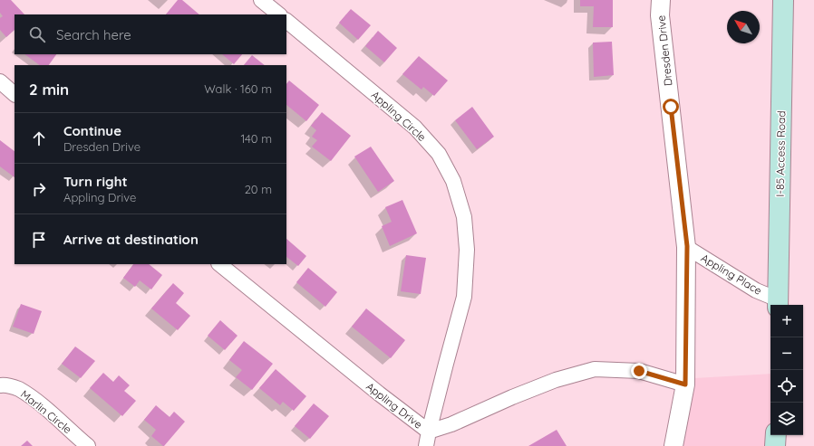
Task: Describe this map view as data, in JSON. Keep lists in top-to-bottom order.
{
  "streets": {
    "main road": ["I-85 Access Road"],
    "street": [
      "Dresden Drive",
      "Appling Circle",
      "Appling Place",
      "Appling Drive",
      "Marlin Circle"
    ]
  },
  "crossings": [
    ["Dresden Drive", "Appling Place"],
    ["Dresden Drive", "Appling Drive"],
    ["Appling Circle", "Appling Drive"],
    ["I-85 Access Road", "Appling Place"]
  ],
  "north": "top left",
  "page": {
    "search": "Search here",
    "heading": ["2 min", "Walk · 160 m"],
    "list": [
      ["Continue", "Dresden Drive", "140 m"],
      ["Turn right", "Appling Drive", "20 m"],
      "Arrive at destination"
    ],
    "map_buttons": ["+", "−"]
  }
}
